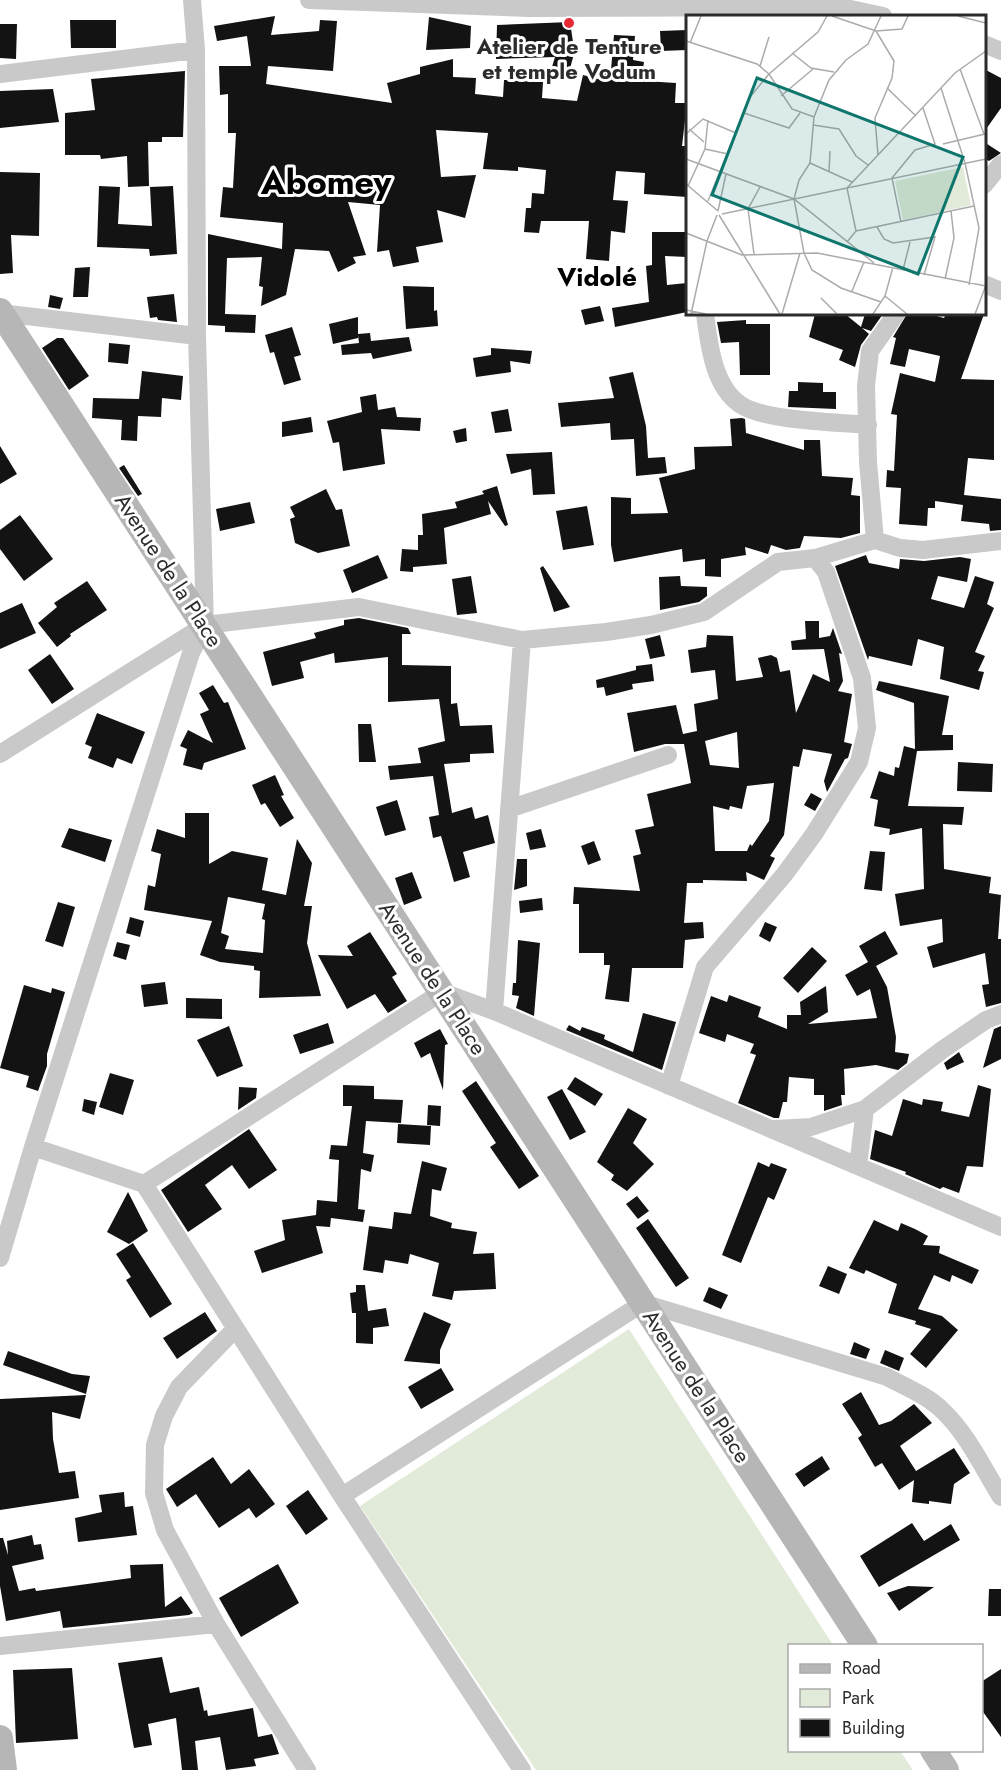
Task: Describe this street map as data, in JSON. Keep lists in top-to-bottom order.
{
  "streets": {
    "street": ["Avenue de la Place"]
  },
  "districts": ["Abomey", "Vidolé"],
  "places": ["Atelier de Tenture et temple Vodum"],
  "legend": ["Road", "Park", "Building"]
}
